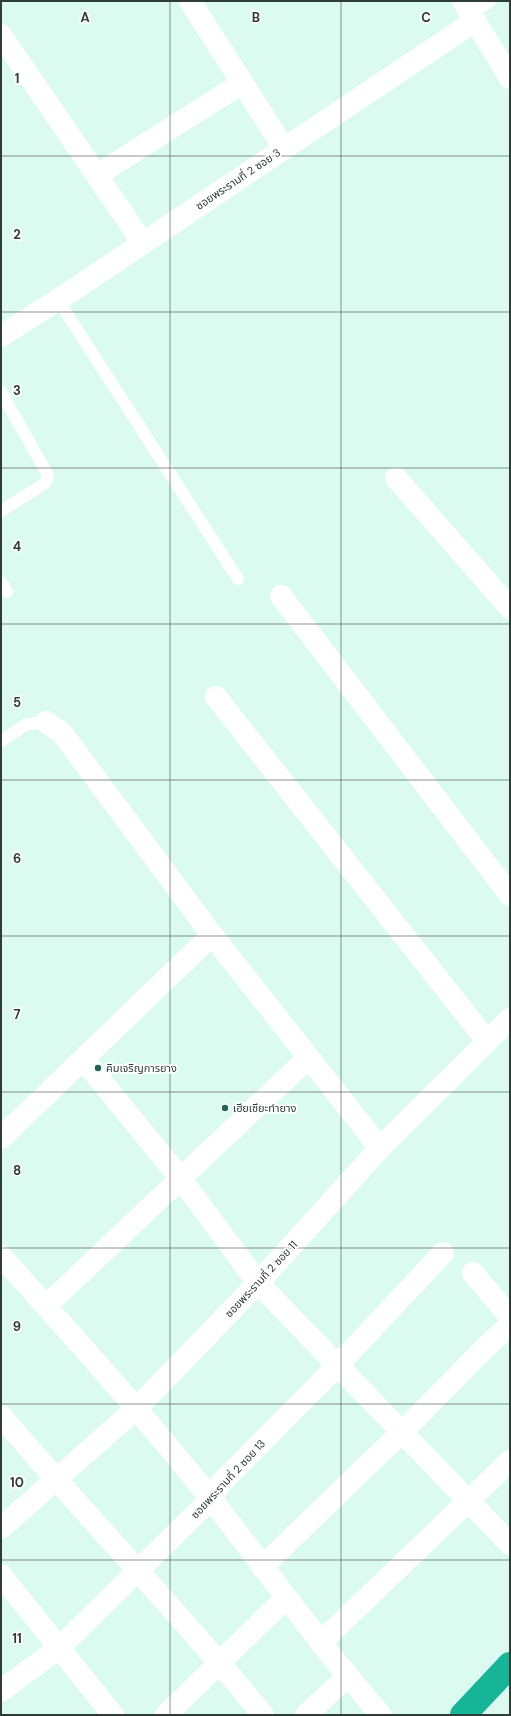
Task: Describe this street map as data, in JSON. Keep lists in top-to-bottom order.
{
  "streets": {
    "street": ["ซอยพระรามที่ 2 ซอย 3", "ซอยพระรามที่ 2 ซอย 11", "ซอยพระรามที่ 2 ซอย 13"]
  },
  "places": ["คิมเจริญการยาง", "เฮียเซียะทำยาง"],
  "grid": {
    "columns": ["A", "B", "C"],
    "rows": [
      "1",
      "2",
      "3",
      "4",
      "5",
      "6",
      "7",
      "8",
      "9",
      "10",
      "11"
    ]
  }
}
